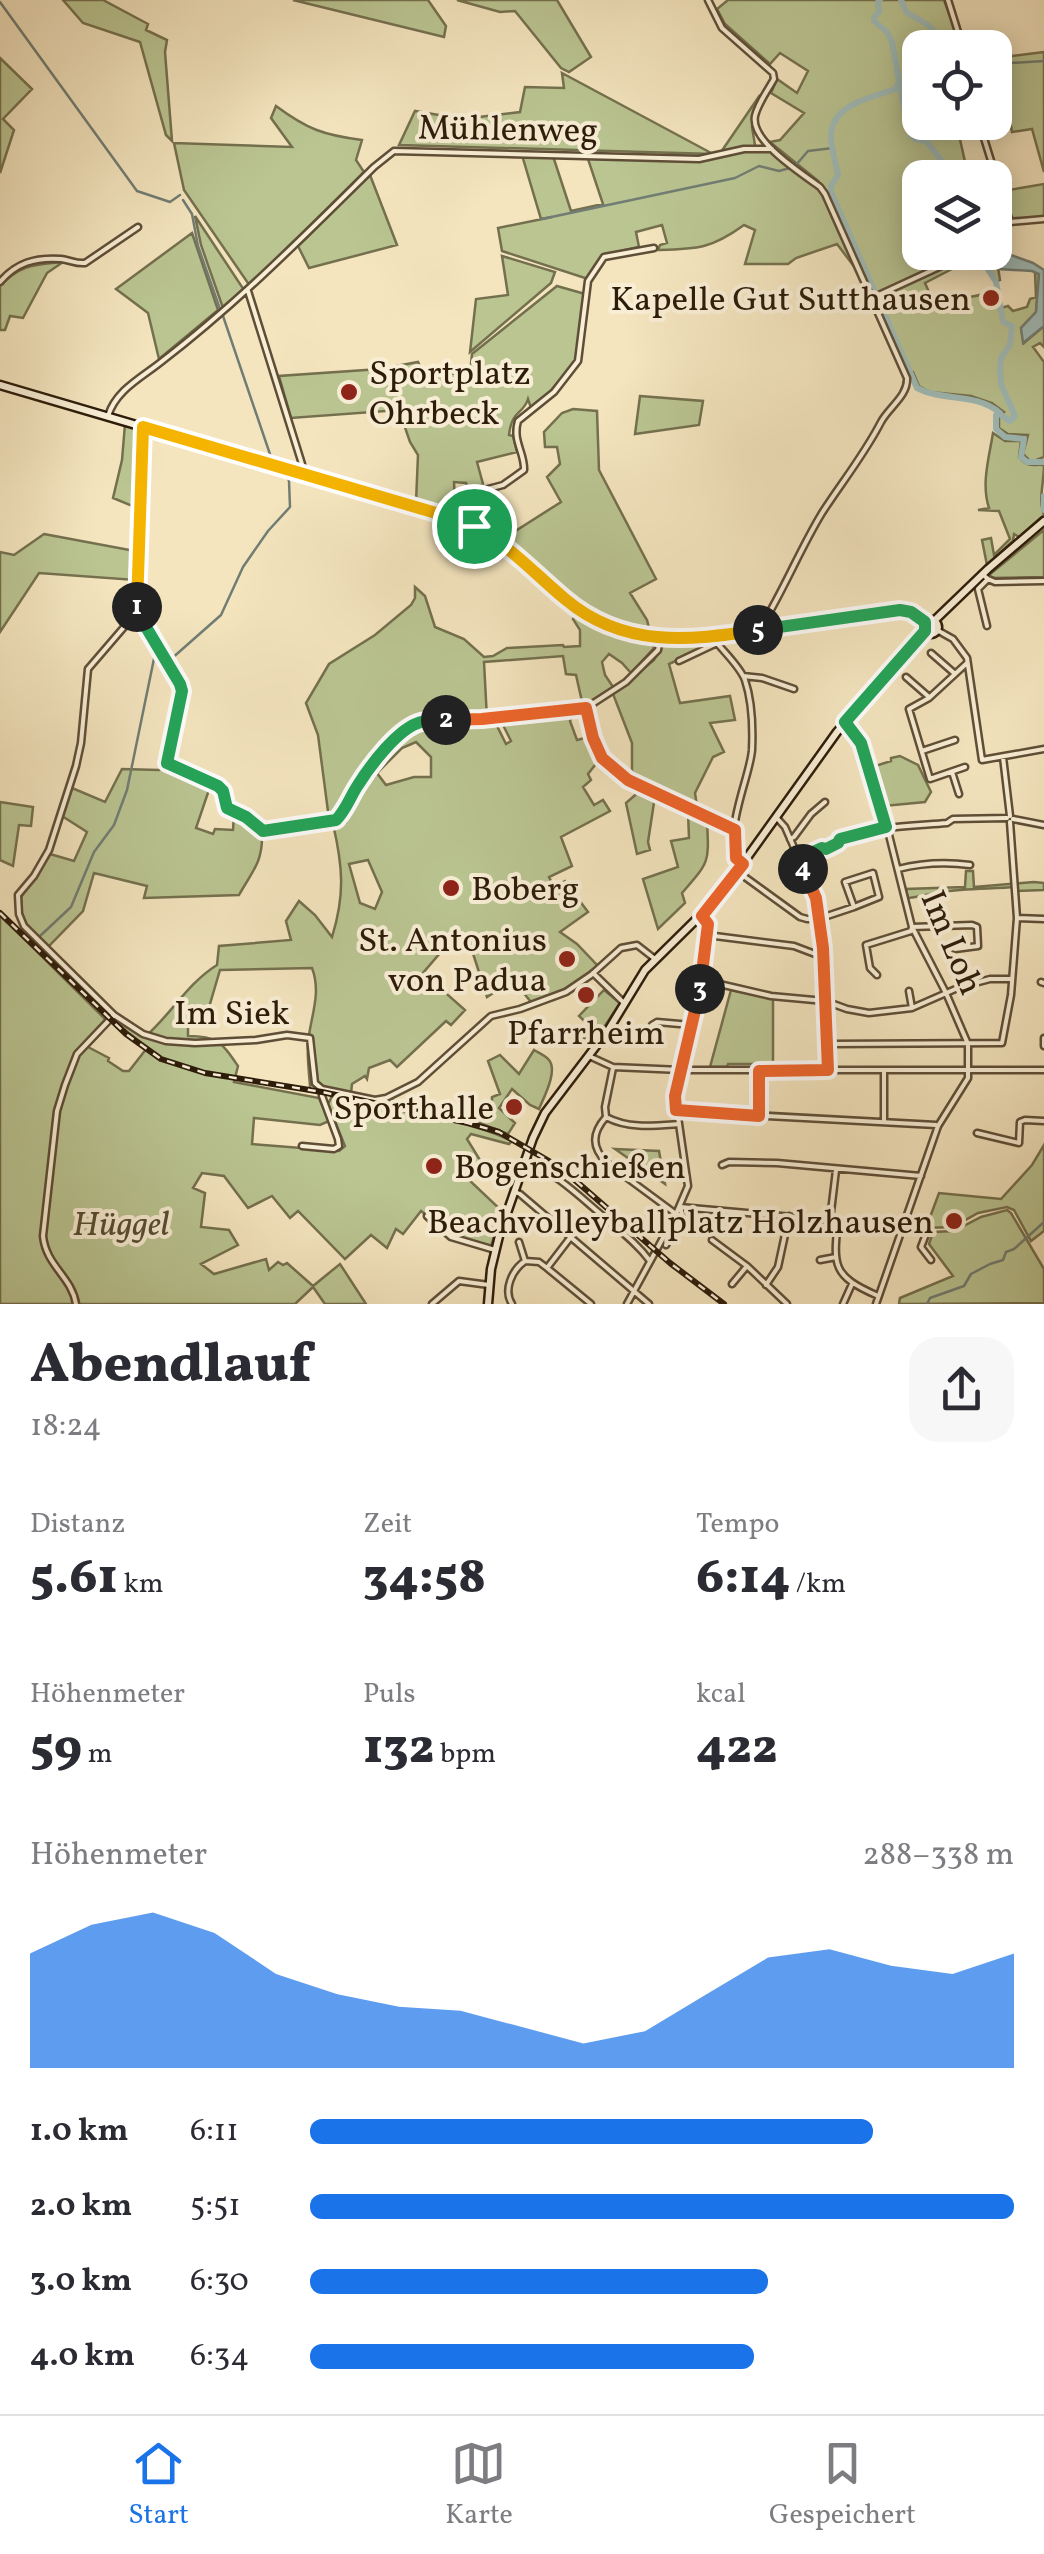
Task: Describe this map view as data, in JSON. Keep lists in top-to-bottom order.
{
  "streets": {
    "street": ["Mühlenweg", "Im Loh", "Im Siek"]
  },
  "parks": ["Hüggel"],
  "places": [
    "Kapelle Gut Sutthausen",
    "Sportplatz Ohrbeck",
    "Boberg",
    "St. Antonius von Padua",
    "Pfarrheim",
    "Sporthalle",
    "Bogenschießen",
    "Beachvolleyballplatz Holzhausen"
  ],
  "page": {
    "pins": [
      "1",
      "5",
      "2",
      "4",
      "3"
    ],
    "heading": ["Abendlauf", "18:24"],
    "stats": [
      ["Distanz", "5.61 km"],
      ["Zeit", "34:58"],
      ["Tempo", "6:14 /km"],
      ["Höhenmeter", "59 m"],
      ["Puls", "132 bpm"],
      ["kcal", "422"]
    ],
    "chart": ["Höhenmeter", "288–338 m"],
    "list": [
      {
        "name": "1.0 km",
        "note": "6:11"
      },
      {
        "name": "2.0 km",
        "note": "5:51"
      },
      {
        "name": "3.0 km",
        "note": "6:30"
      },
      {
        "name": "4.0 km",
        "note": "6:34"
      }
    ],
    "tabs": ["Start", "Karte", "Gespeichert"]
  }
}
